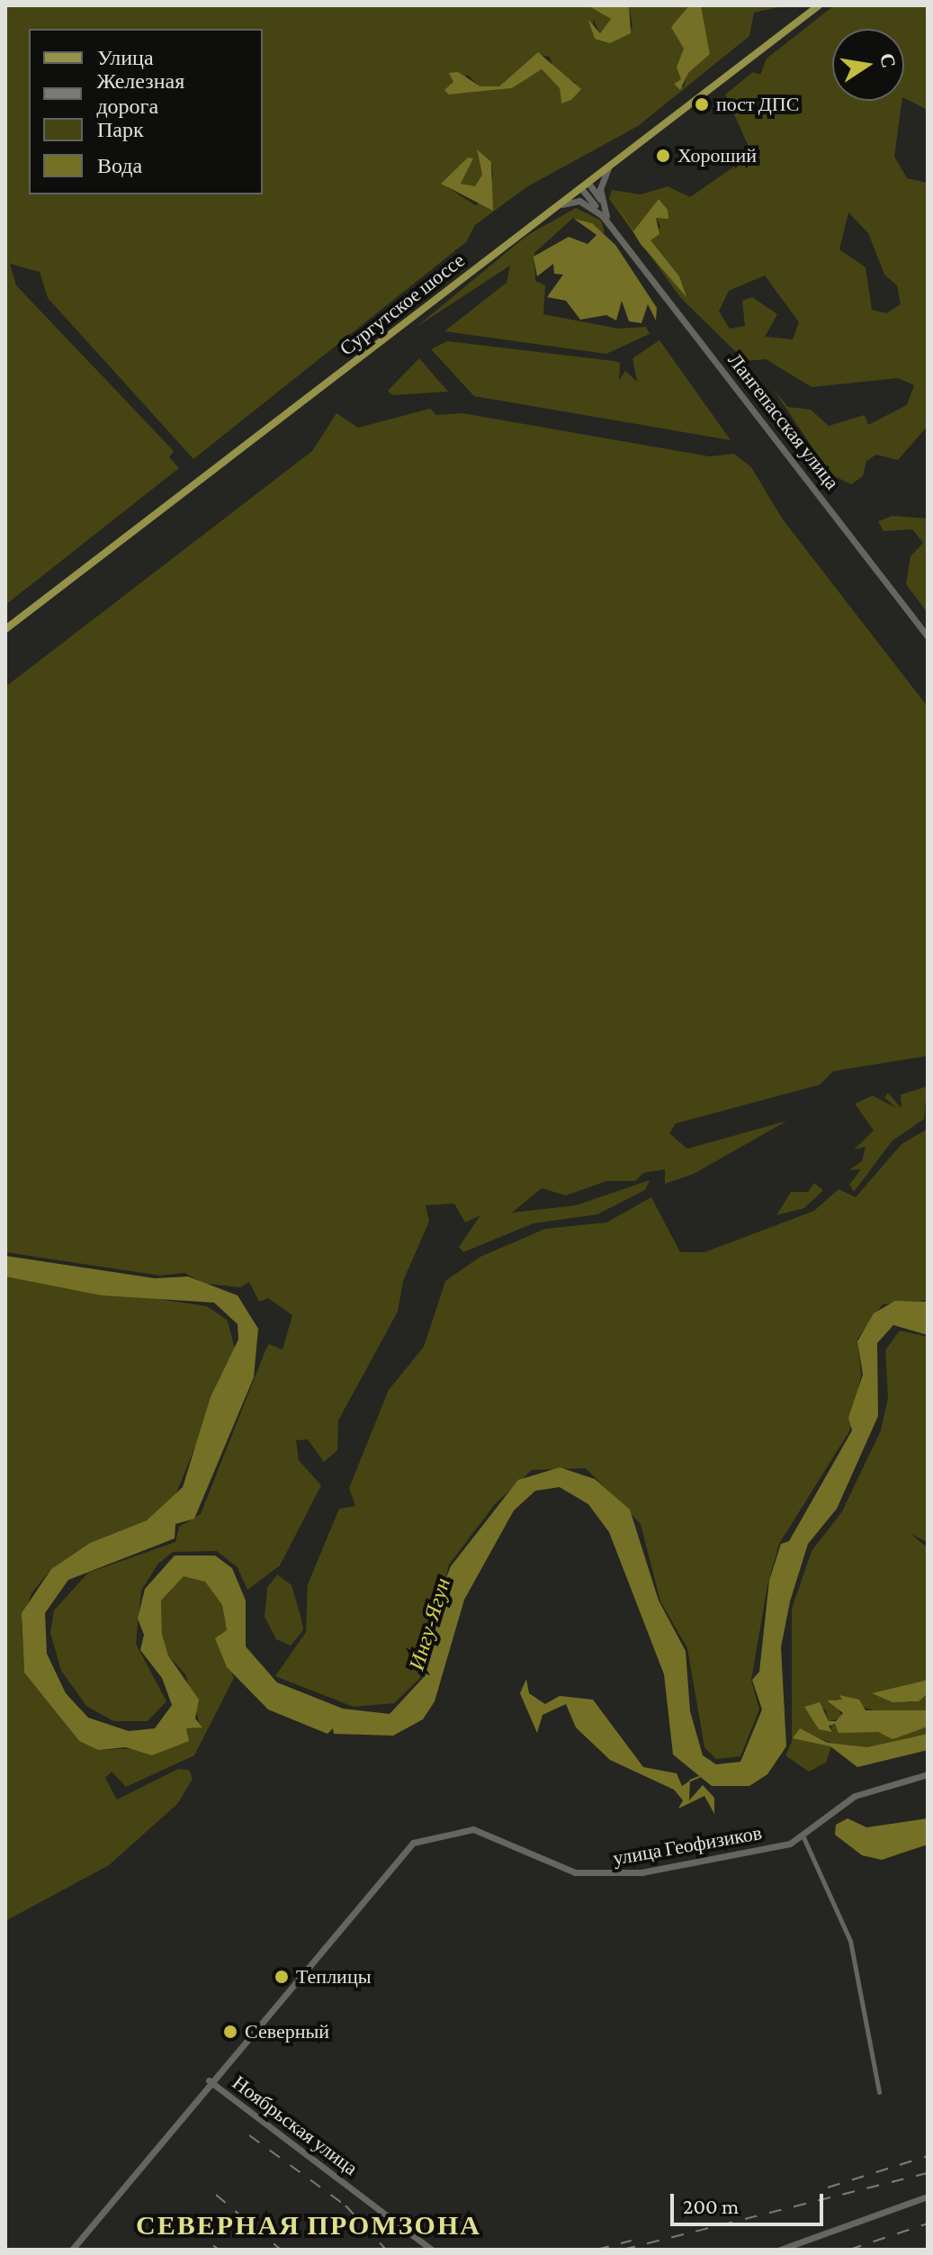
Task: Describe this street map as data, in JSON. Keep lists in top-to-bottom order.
{
  "streets": {
    "main road": [
      "Сургутское шоссе",
      "Лангепасская улица",
      "улица Геофизиков",
      "Ноябрьская улица"
    ]
  },
  "crossings": [
    ["улица Геофизиков", "Ноябрьская улица"]
  ],
  "districts": ["СЕВЕРНАЯ ПРОМЗОНА"],
  "water": ["Ингу-Ягун"],
  "places": [
    "пост ДПС",
    "Хороший",
    "Теплицы",
    "Северный"
  ],
  "legend": [
    "Улица",
    "Железная дорога",
    "Парк",
    "Вода"
  ],
  "scale_bar": "200 m",
  "north": "right"
}
